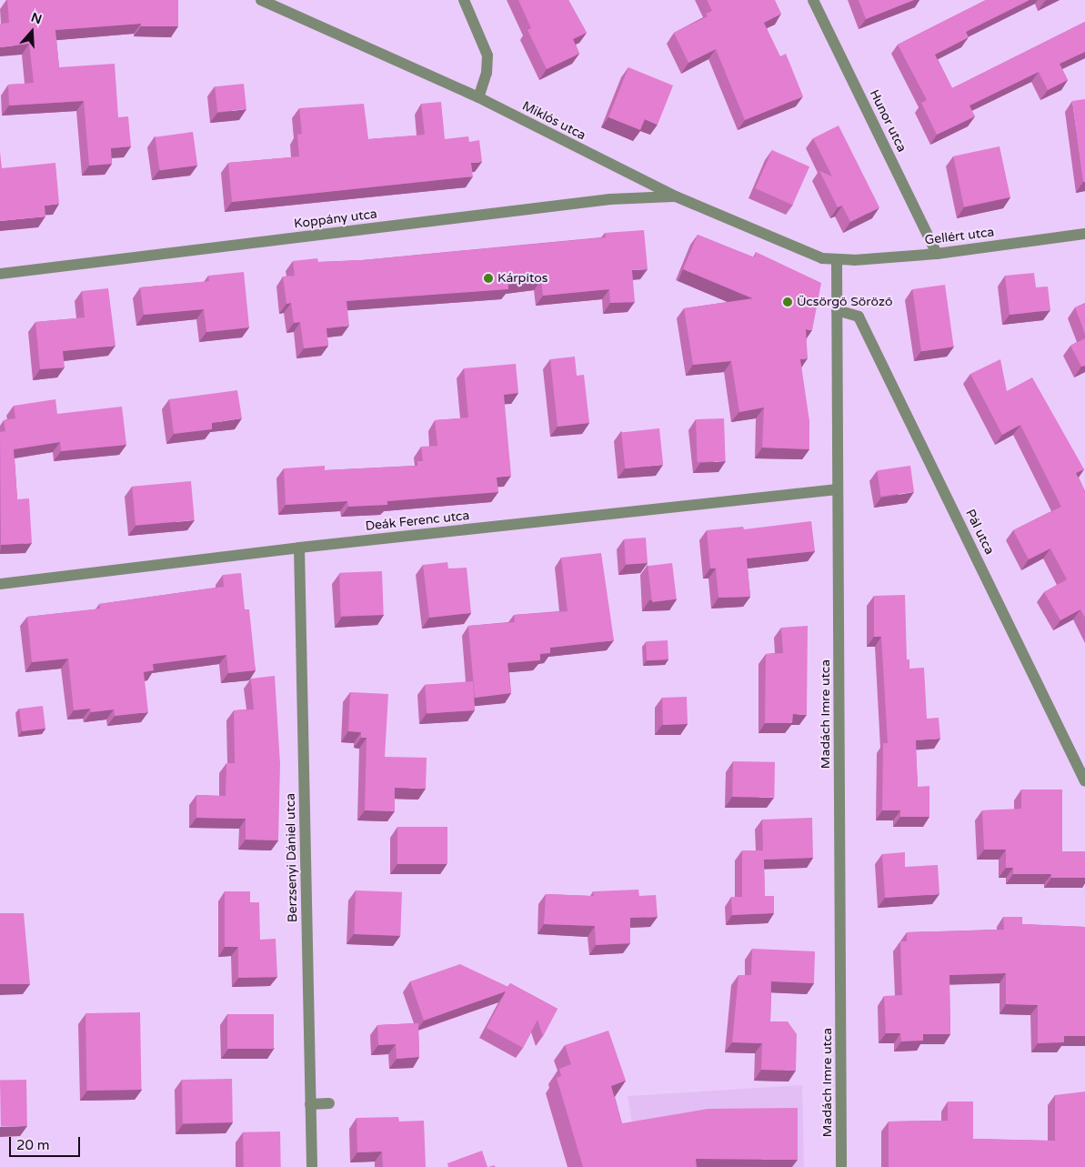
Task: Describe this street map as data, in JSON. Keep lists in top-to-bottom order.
{
  "streets": {
    "street": [
      "Miklós utca",
      "Hunor utca",
      "Koppány utca",
      "Gellért utca",
      "Deák Ferenc utca",
      "Pál utca",
      "Madách Imre utca",
      "Berzsenyi Dániel utca"
    ]
  },
  "crossings": [
    ["Miklós utca", "Koppány utca"],
    ["Miklós utca", "Gellért utca"],
    ["Miklós utca", "Madách Imre utca"],
    ["Hunor utca", "Gellért utca"],
    ["Gellért utca", "Madách Imre utca"],
    ["Deák Ferenc utca", "Madách Imre utca"],
    ["Deák Ferenc utca", "Berzsenyi Dániel utca"],
    ["Pál utca", "Madách Imre utca"]
  ],
  "places": ["Kárpitos", "Ücsörgő Söröző"],
  "scale_bar": "20 m",
  "north": "top"
}
